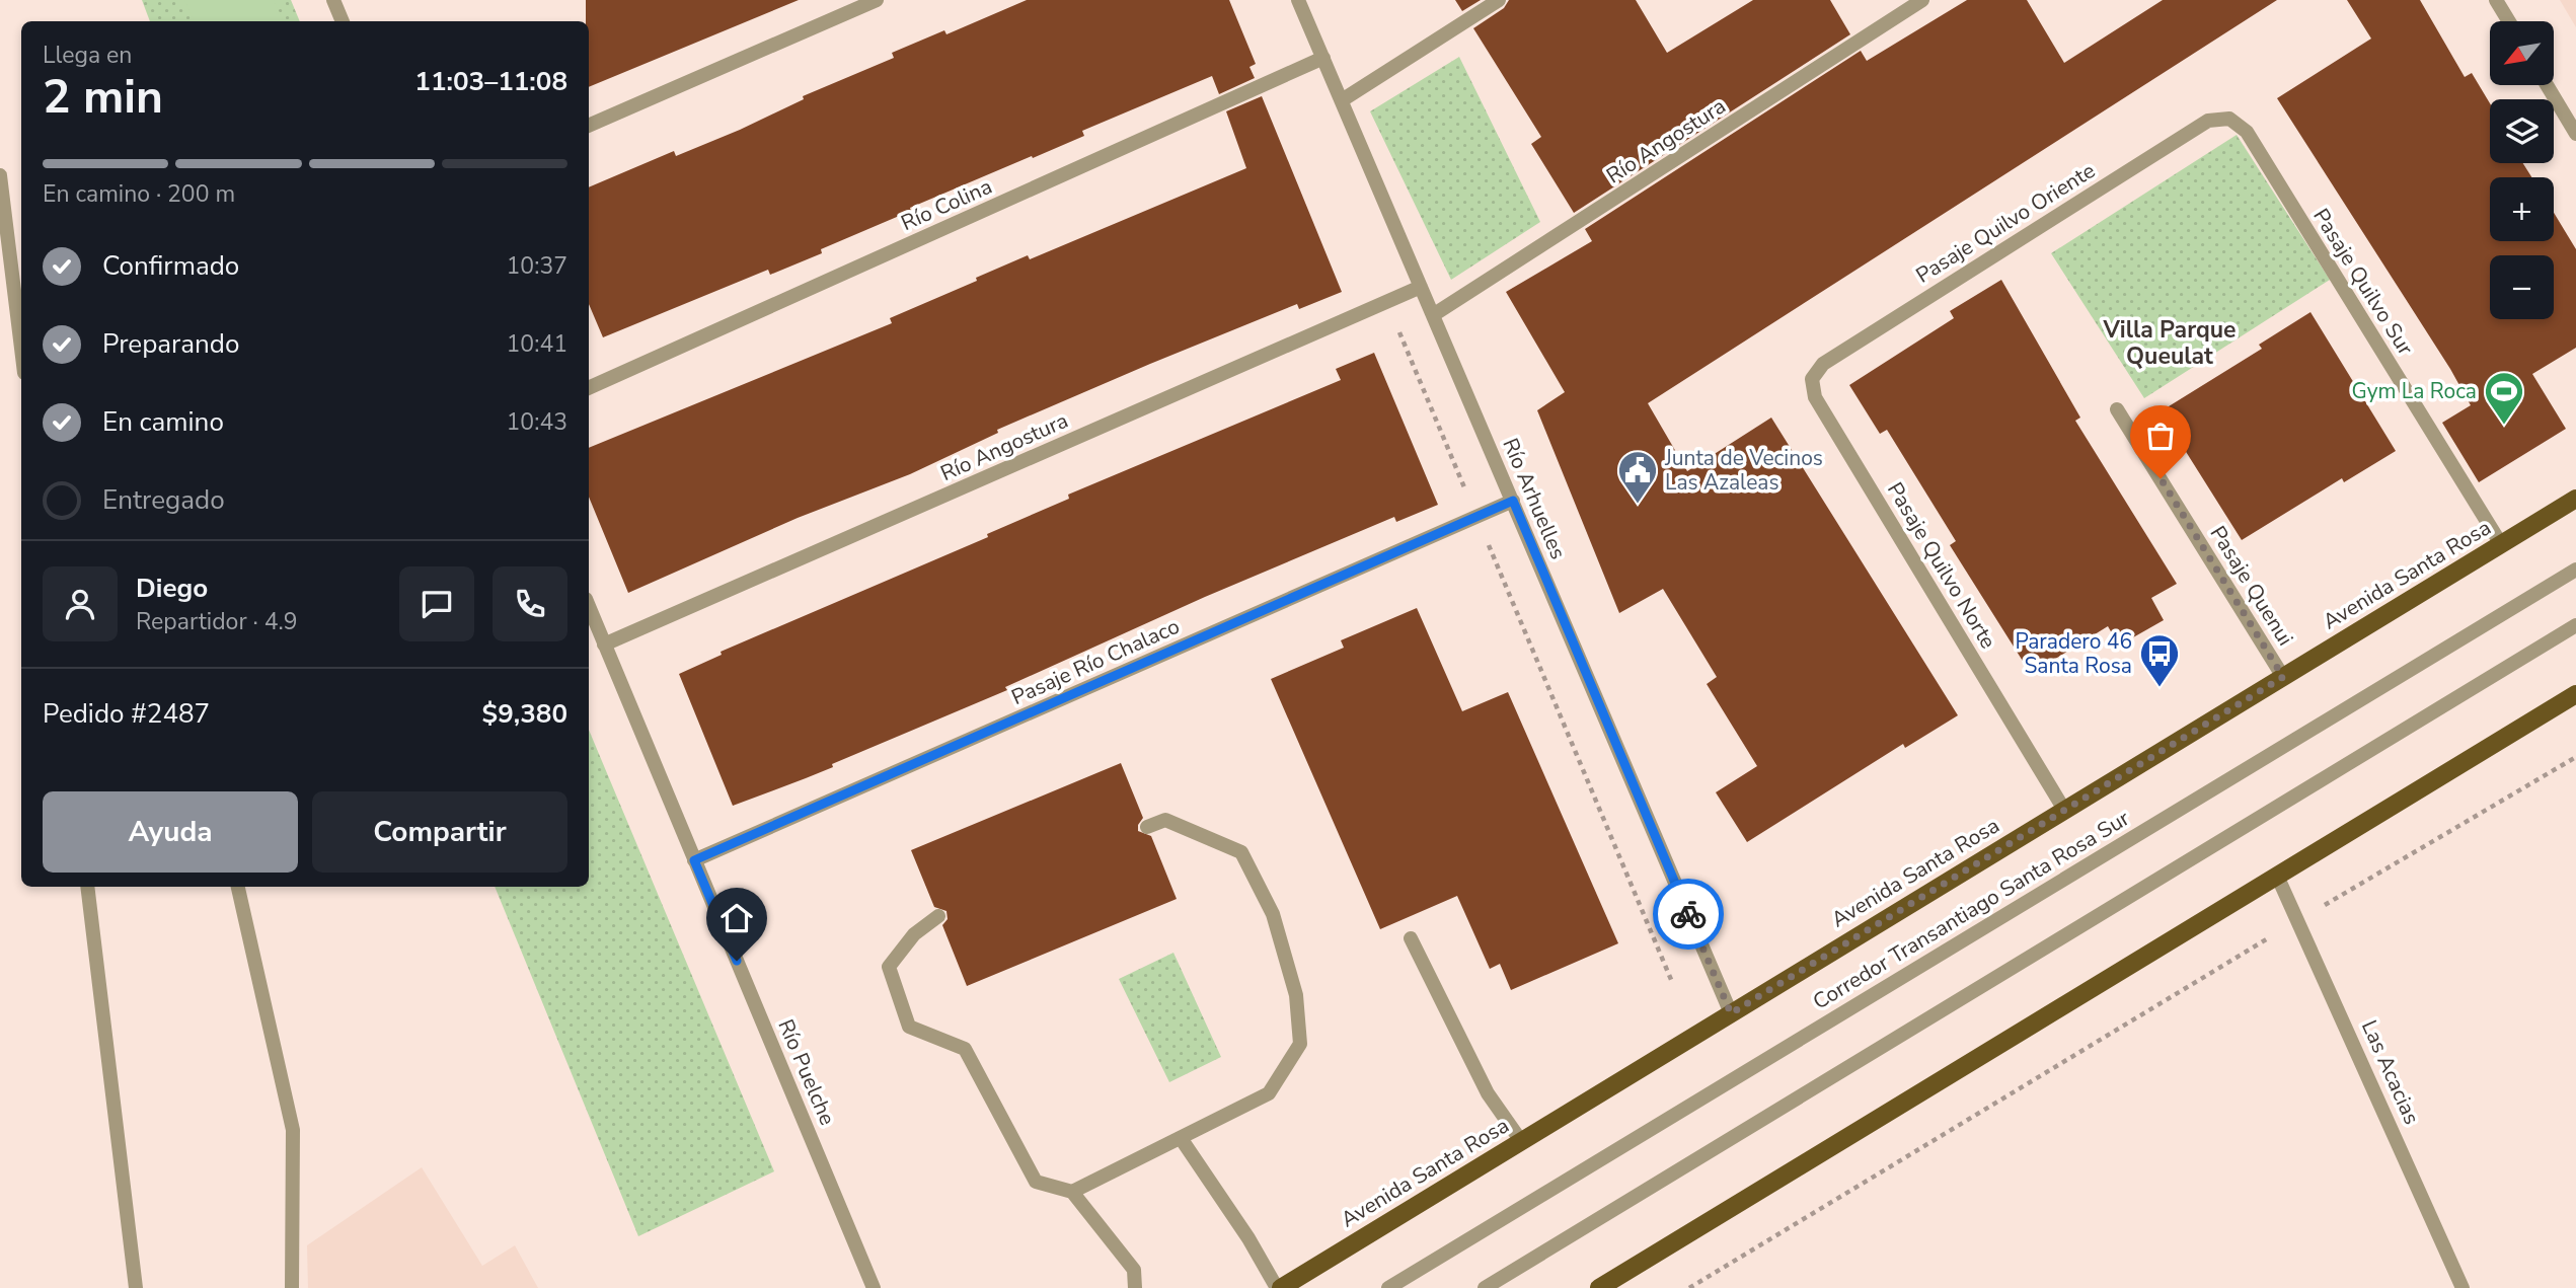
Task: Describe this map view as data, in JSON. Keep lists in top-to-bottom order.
{
  "streets": {
    "main road": ["Avenida Santa Rosa"],
    "street": [
      "Río Angostura",
      "Río Colina",
      "Pasaje Quilvo Oriente",
      "Pasaje Quilvo Sur",
      "Río Arhuelles",
      "Pasaje Quilvo Norte",
      "Pasaje Quenui",
      "Pasaje Río Chalaco",
      "Corredor Transantiago Santa Rosa Sur",
      "Río Puelche",
      "Las Acacias"
    ]
  },
  "crossings": [
    ["Río Angostura", "Río Arhuelles"],
    ["Río Angostura", "Río Puelche"],
    ["Río Colina", "Río Arhuelles"],
    ["Pasaje Quilvo Oriente", "Pasaje Quilvo Sur"],
    ["Pasaje Quilvo Oriente", "Pasaje Quilvo Norte"],
    ["Pasaje Quilvo Sur", "Avenida Santa Rosa"],
    ["Río Arhuelles", "Avenida Santa Rosa"],
    ["Río Arhuelles", "Pasaje Río Chalaco"],
    ["Pasaje Quilvo Norte", "Avenida Santa Rosa"],
    ["Avenida Santa Rosa", "Pasaje Quenui"],
    ["Pasaje Río Chalaco", "Río Puelche"]
  ],
  "districts": ["Villa Parque Queulat"],
  "places": {
    "sports": ["Gym La Roca"],
    "public building": ["Junta de Vecinos Las Azaleas"],
    "bus stop": ["Paradero 46 Santa Rosa"]
  },
  "north": "bottom left",
  "page": {
    "map_buttons": ["+", "−"],
    "heading": ["2 min", "Llega en", "11:03–11:08"],
    "panel": [
      "Diego",
      "Repartidor · 4.9",
      "Pedido #2487",
      "$9,380"
    ],
    "bar": "En camino · 200 m",
    "list": [
      ["Confirmado", "10:37"],
      ["Preparando", "10:41"],
      ["En camino", "10:43"],
      "Entregado"
    ],
    "buttons": ["Ayuda", "Compartir"]
  }
}
